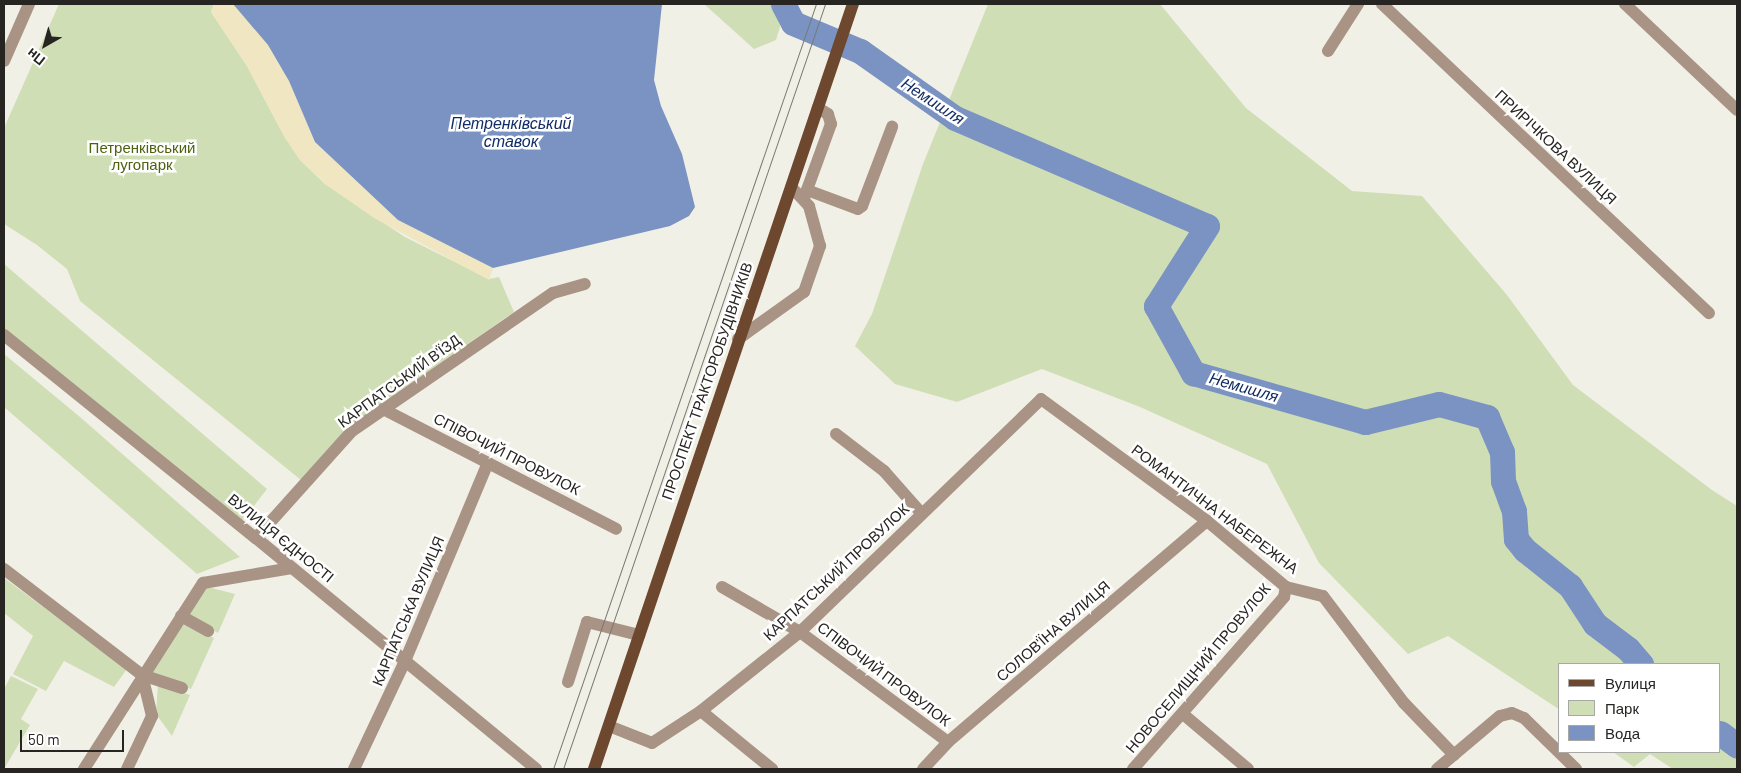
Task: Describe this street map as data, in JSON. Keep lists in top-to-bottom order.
{
  "streets": {
    "main road": ["ПРОСПЕКТ ТРАКТОРОБУДІВНИКІВ"],
    "street": [
      "ПРИРІЧКОВА ВУЛИЦЯ",
      "КАРПАТСЬКИЙ В'ЇЗД",
      "СПІВОЧИЙ ПРОВУЛОК",
      "РОМАНТИЧНА НАБЕРЕЖНА",
      "ВУЛИЦЯ ЄДНОСТІ",
      "КАРПАТСЬКИЙ ПРОВУЛОК",
      "КАРПАТСЬКА ВУЛИЦЯ",
      "СОЛОВ'ЇНА ВУЛИЦЯ",
      "НОВОСЕЛИЩНИЙ ПРОВУЛОК"
    ]
  },
  "crossings": [
    ["КАРПАТСЬКИЙ В'ЇЗД", "СПІВОЧИЙ ПРОВУЛОК"],
    ["КАРПАТСЬКИЙ В'ЇЗД", "ВУЛИЦЯ ЄДНОСТІ"],
    ["ПРОСПЕКТ ТРАКТОРОБУДІВНИКІВ", "КАРПАТСЬКИЙ ПРОВУЛОК"],
    ["СПІВОЧИЙ ПРОВУЛОК", "КАРПАТСЬКИЙ ПРОВУЛОК"],
    ["СПІВОЧИЙ ПРОВУЛОК", "КАРПАТСЬКА ВУЛИЦЯ"],
    ["СПІВОЧИЙ ПРОВУЛОК", "СОЛОВ'ЇНА ВУЛИЦЯ"],
    ["РОМАНТИЧНА НАБЕРЕЖНА", "КАРПАТСЬКИЙ ПРОВУЛОК"],
    ["РОМАНТИЧНА НАБЕРЕЖНА", "СОЛОВ'ЇНА ВУЛИЦЯ"],
    ["РОМАНТИЧНА НАБЕРЕЖНА", "НОВОСЕЛИЩНИЙ ПРОВУЛОК"],
    ["ВУЛИЦЯ ЄДНОСТІ", "КАРПАТСЬКА ВУЛИЦЯ"]
  ],
  "water": ["Немишля", "Петренківський ставок"],
  "parks": ["Петренківський лугопарк"],
  "legend": ["Вулиця", "Парк", "Вода"],
  "scale_bar": "50 m",
  "north": "bottom left"
}
